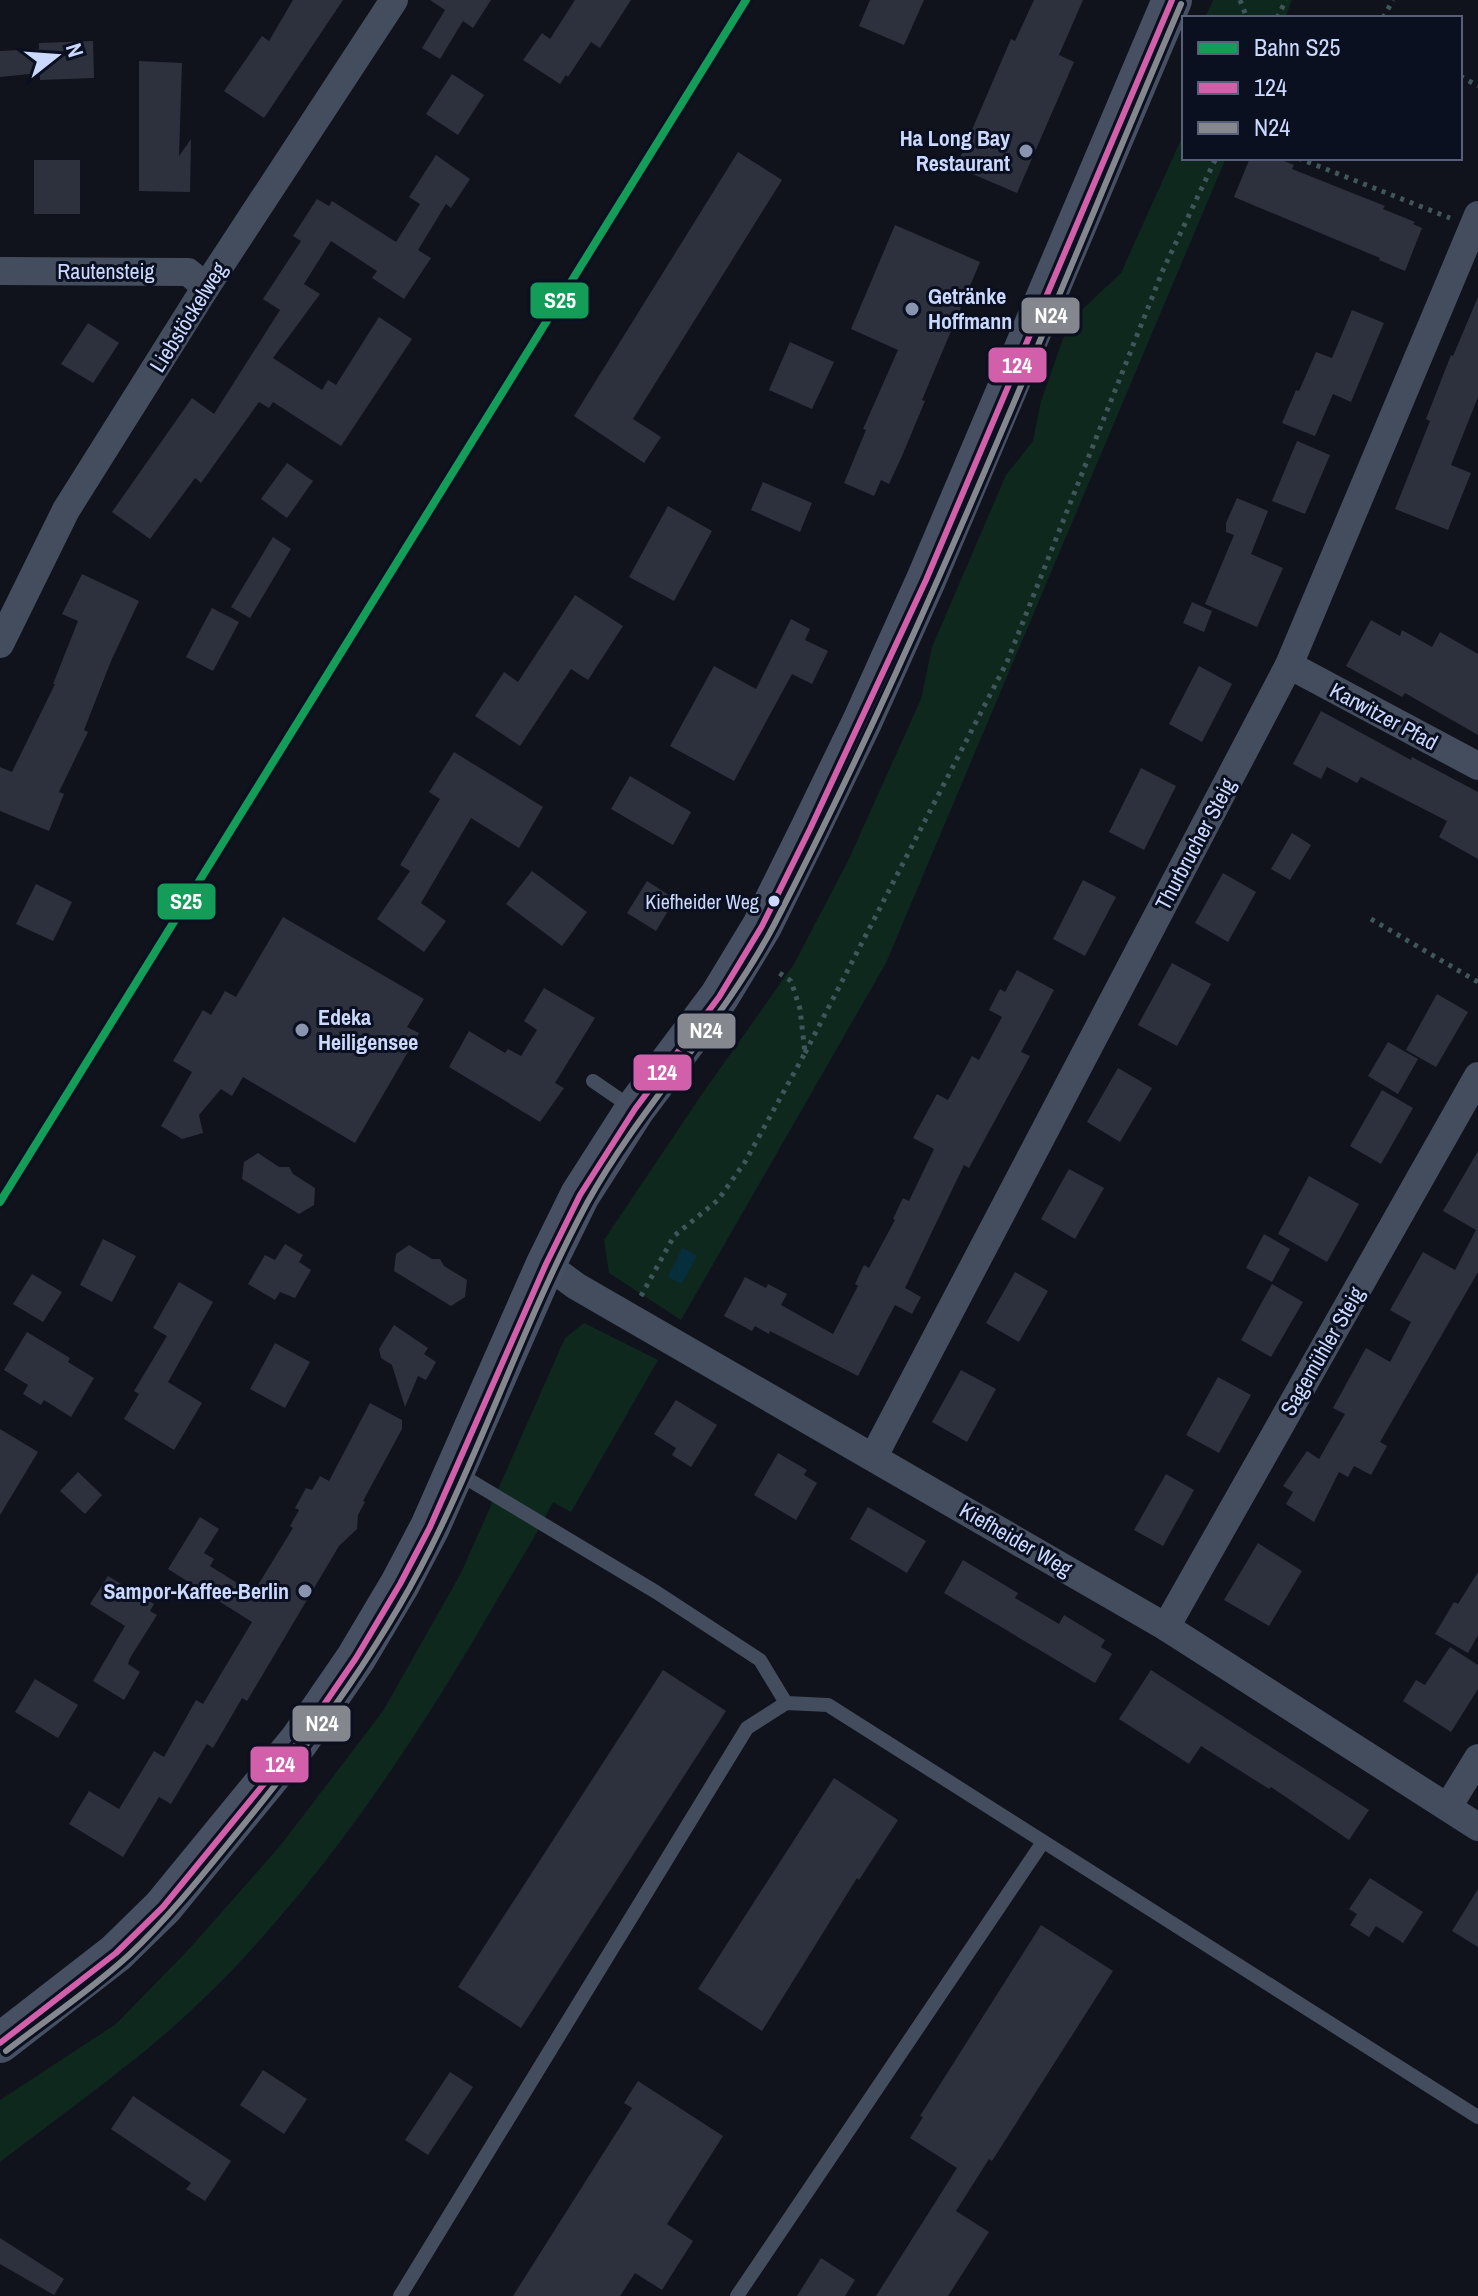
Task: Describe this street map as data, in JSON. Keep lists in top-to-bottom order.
{
  "streets": {
    "street": [
      "Rautensteig",
      "Liebstöckelweg",
      "Karwitzer Pfad",
      "Thurbrucher Steig",
      "Sagemühler Steig",
      "Kiefheider Weg"
    ]
  },
  "crossings": [
    ["Rautensteig", "Liebstöckelweg"],
    ["Karwitzer Pfad", "Thurbrucher Steig"],
    ["Thurbrucher Steig", "Kiefheider Weg"],
    ["Sagemühler Steig", "Kiefheider Weg"]
  ],
  "places": [
    "Ha Long Bay Restaurant",
    "Getränke Hoffmann",
    "Kiefheider Weg",
    "Edeka Heiligensee",
    "Sampor-Kaffee-Berlin"
  ],
  "lines": ["rail line S25", "transit line 124", "transit line N24"],
  "legend": ["Bahn S25", "124", "N24"],
  "north": "right"
}
